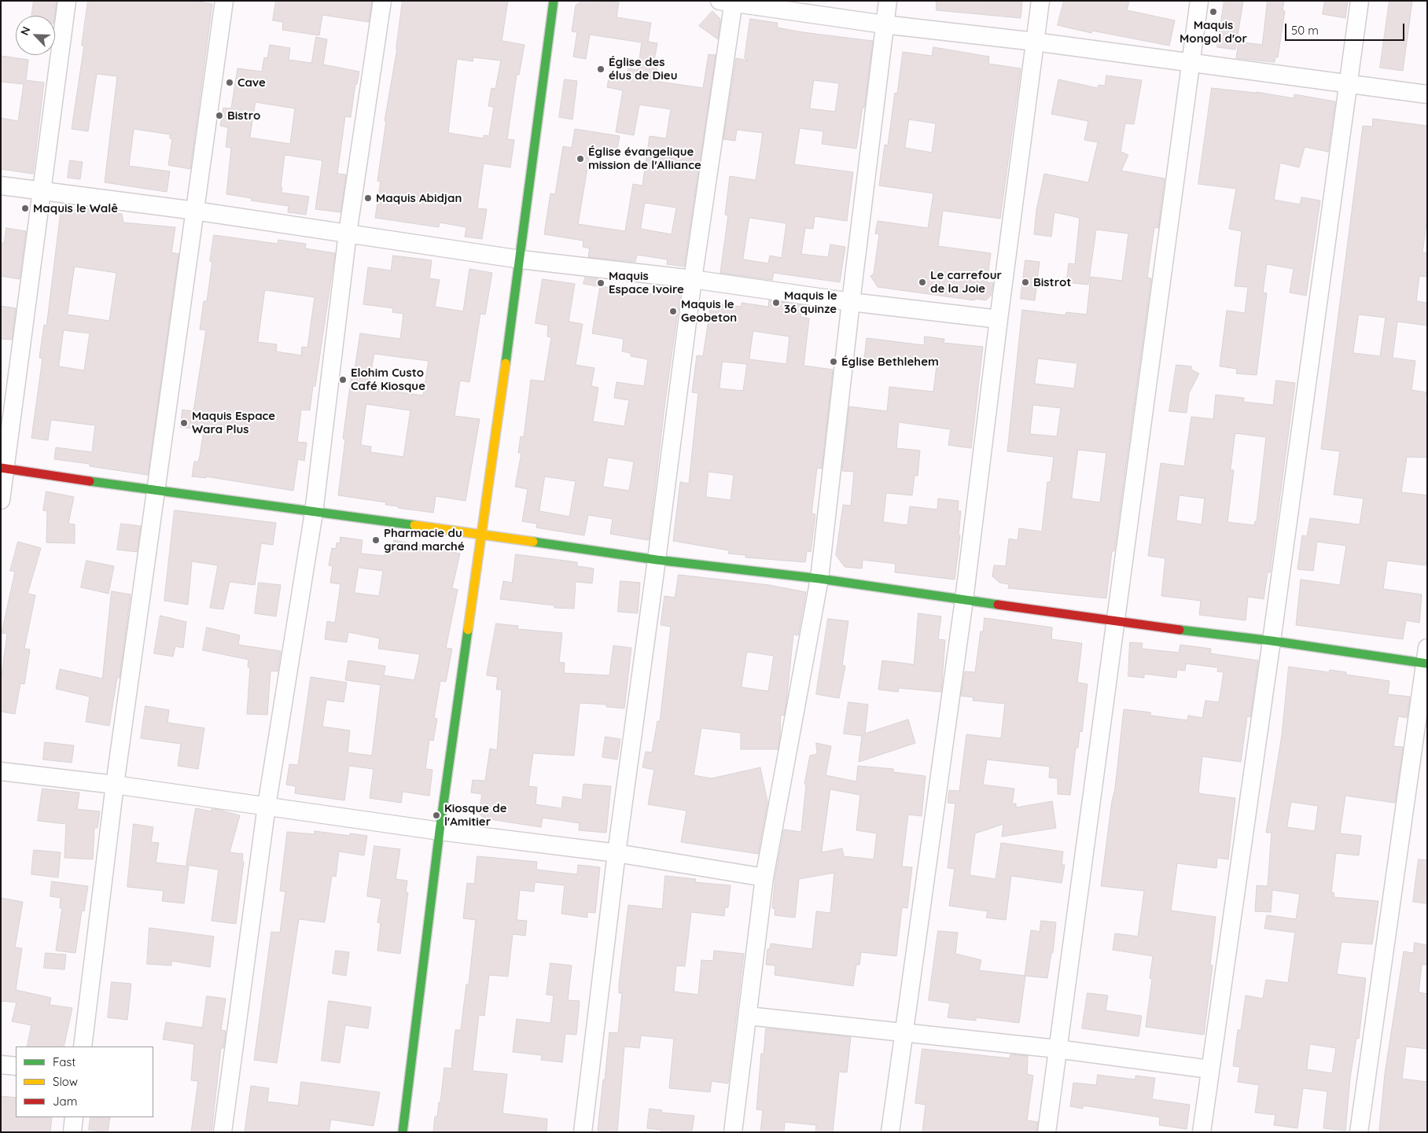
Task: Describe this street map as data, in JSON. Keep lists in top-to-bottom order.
{
  "places": [
    "Maquis Mongol d'or",
    "Église des élus de Dieu",
    "Cave",
    "Bistro",
    "Église évangelique mission de l'Alliance",
    "Maquis Abidjan",
    "Maquis le Walê",
    "Le carrefour de la Joie",
    "Bistrot",
    "Maquis Espace Ivoire",
    "Maquis le 36 quinze",
    "Maquis le Geobeton",
    "Église Bethlehem",
    "Elohim Custo Café Kiosque",
    "Maquis Espace Wara Plus",
    "Pharmacie du grand marché",
    "Kiosque de l'Amitier"
  ],
  "legend": ["Fast", "Slow", "Jam"],
  "scale_bar": "50 m",
  "north": "top left"
}
